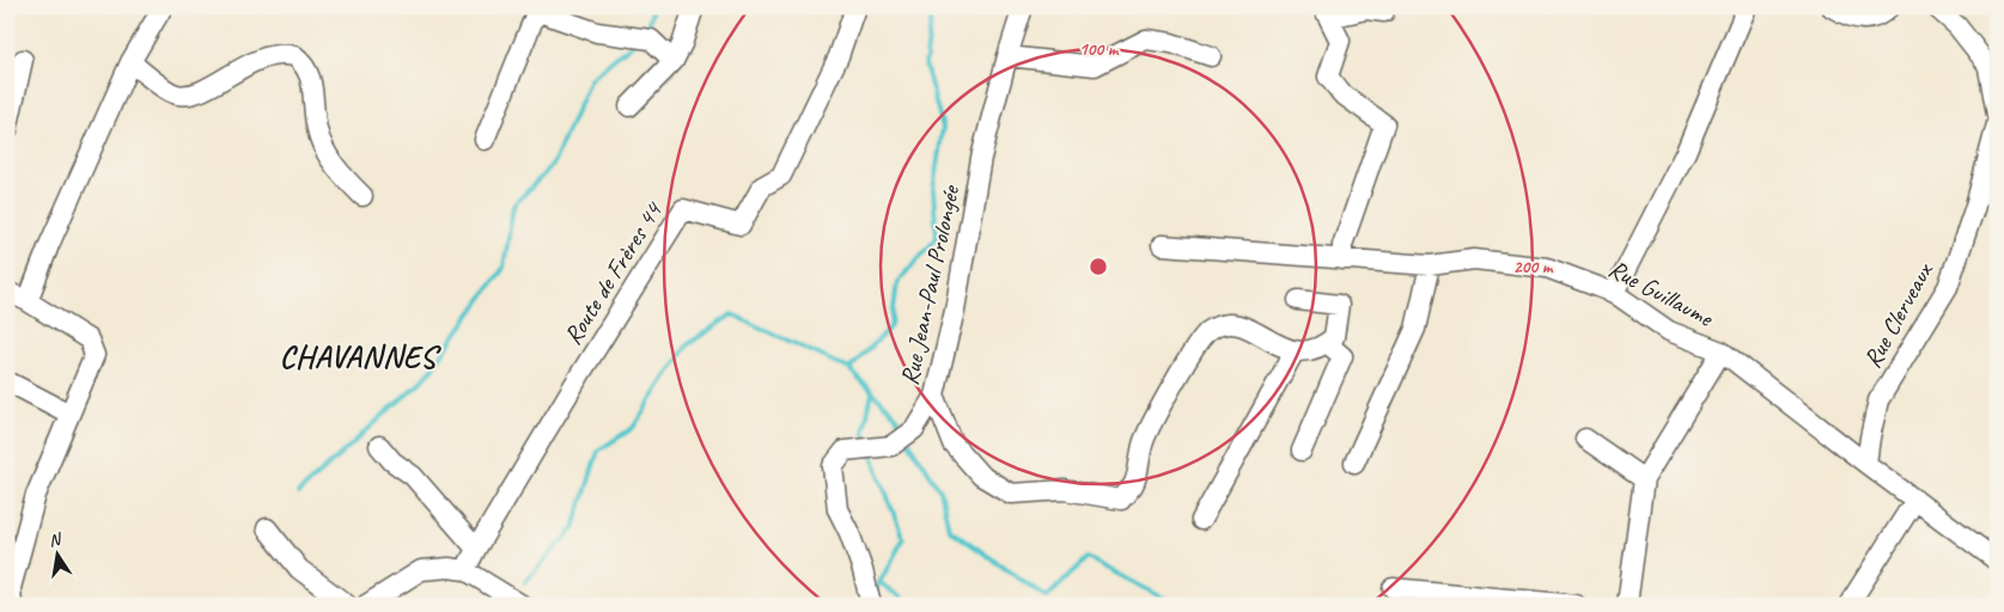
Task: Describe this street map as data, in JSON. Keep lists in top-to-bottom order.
{
  "streets": {
    "street": [
      "Route de Frères 44",
      "Rue Jean-Paul Prolongée",
      "Rue Guillaume",
      "Rue Clerveaux"
    ]
  },
  "crossings": [
    ["Rue Guillaume", "Rue Clerveaux"]
  ],
  "districts": ["CHAVANNES"],
  "north": "top",
  "rings": ["100 m", "200 m"]
}
